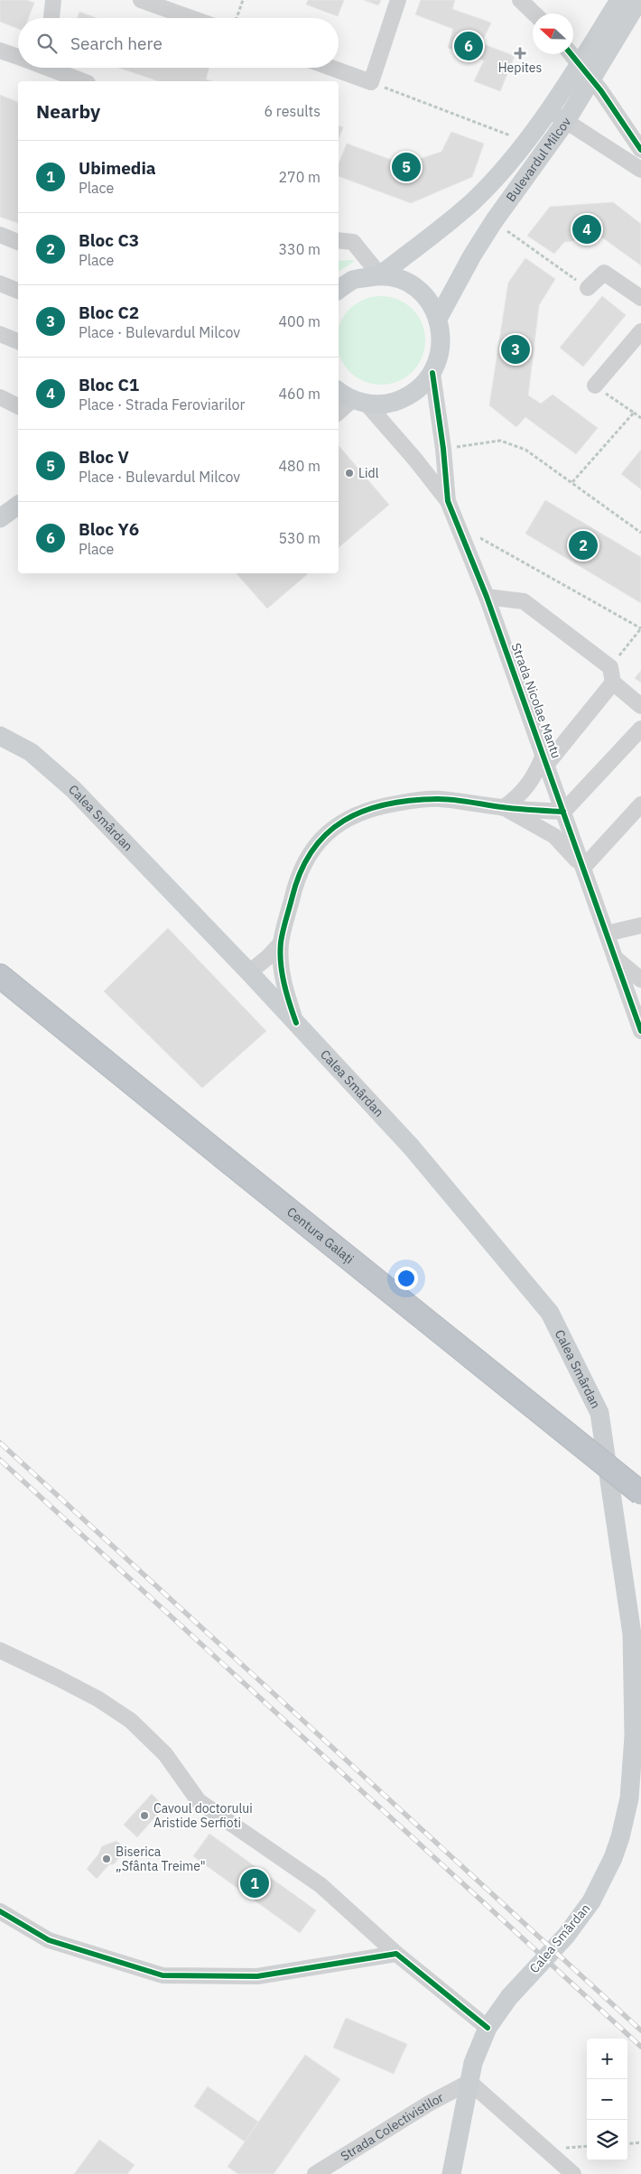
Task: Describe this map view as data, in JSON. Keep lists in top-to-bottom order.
{
  "streets": {
    "highway": ["Centura Galați"],
    "main road": ["Bulevardul Milcov", "Calea Smârdan"],
    "street": ["Strada Nicolae Mantu", "Strada Colectivistilor"]
  },
  "crossings": [
    ["Calea Smârdan", "Strada Colectivistilor"]
  ],
  "places": {
    "health": ["Hepites"],
    "other": ["Lidl", "Cavoul doctorului Aristide Serfioti", "Biserica „Sfânta Treime\""]
  },
  "north": "left",
  "page": {
    "search": "Search here",
    "pins": [
      "6",
      "5",
      "4",
      "3",
      "2",
      "1"
    ],
    "heading": ["Nearby", "6 results"],
    "list": [
      {
        "mark": "1",
        "name": "Ubimedia",
        "note": "Place",
        "value": "270 m"
      },
      {
        "mark": "2",
        "name": "Bloc C3",
        "note": "Place",
        "value": "330 m"
      },
      {
        "mark": "3",
        "name": "Bloc C2",
        "note": "Place · Bulevardul Milcov",
        "value": "400 m"
      },
      {
        "mark": "4",
        "name": "Bloc C1",
        "note": "Place · Strada Feroviarilor",
        "value": "460 m"
      },
      {
        "mark": "5",
        "name": "Bloc V",
        "note": "Place · Bulevardul Milcov",
        "value": "480 m"
      },
      {
        "mark": "6",
        "name": "Bloc Y6",
        "note": "Place",
        "value": "530 m"
      }
    ],
    "map_buttons": ["+", "−"]
  }
}
